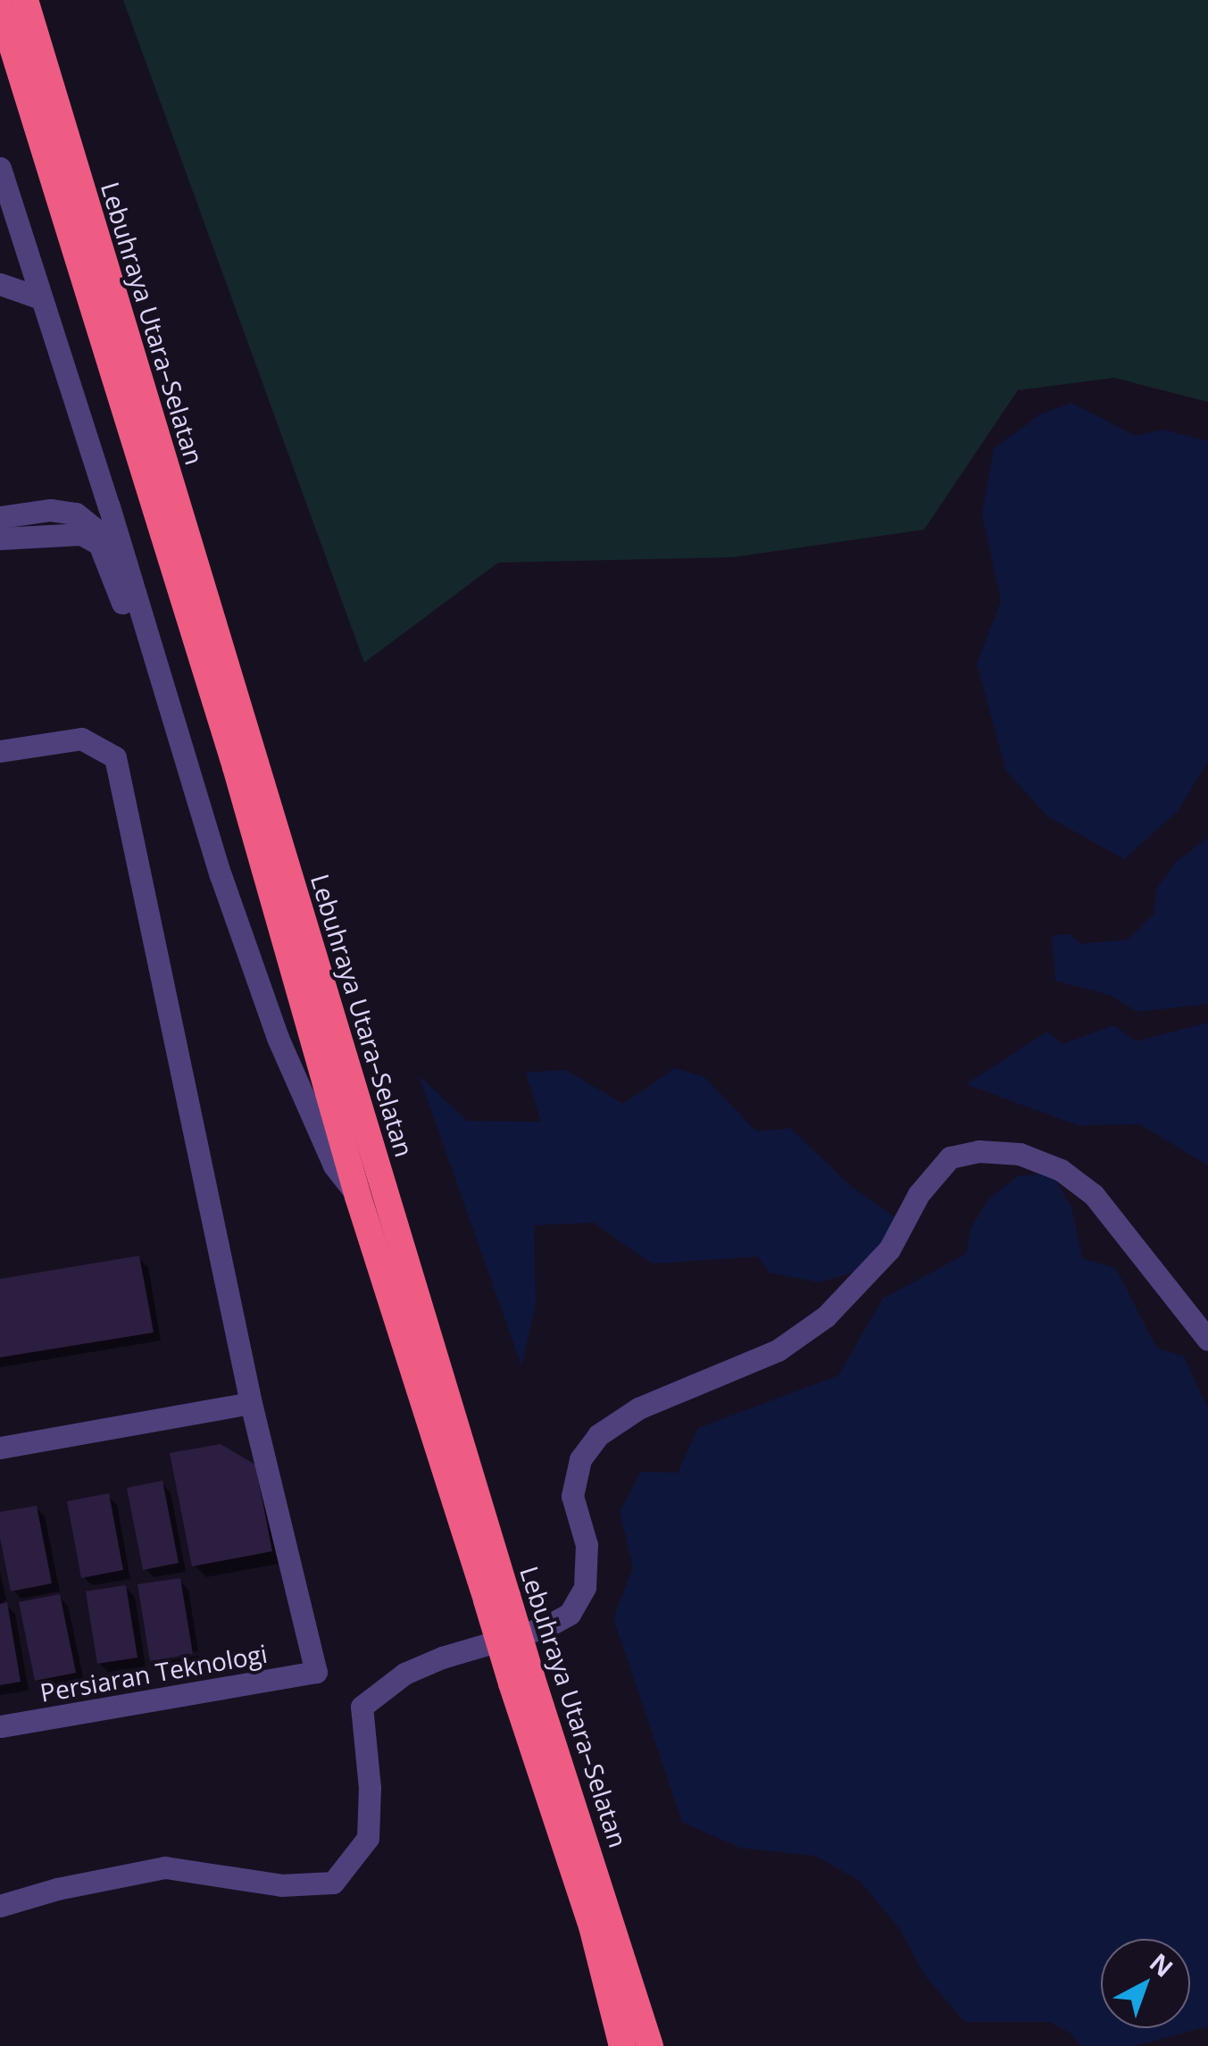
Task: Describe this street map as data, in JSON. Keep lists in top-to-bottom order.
{
  "streets": {
    "highway": ["Lebuhraya Utara–Selatan"],
    "street": ["Persiaran Teknologi"]
  },
  "north": "top right"
}
